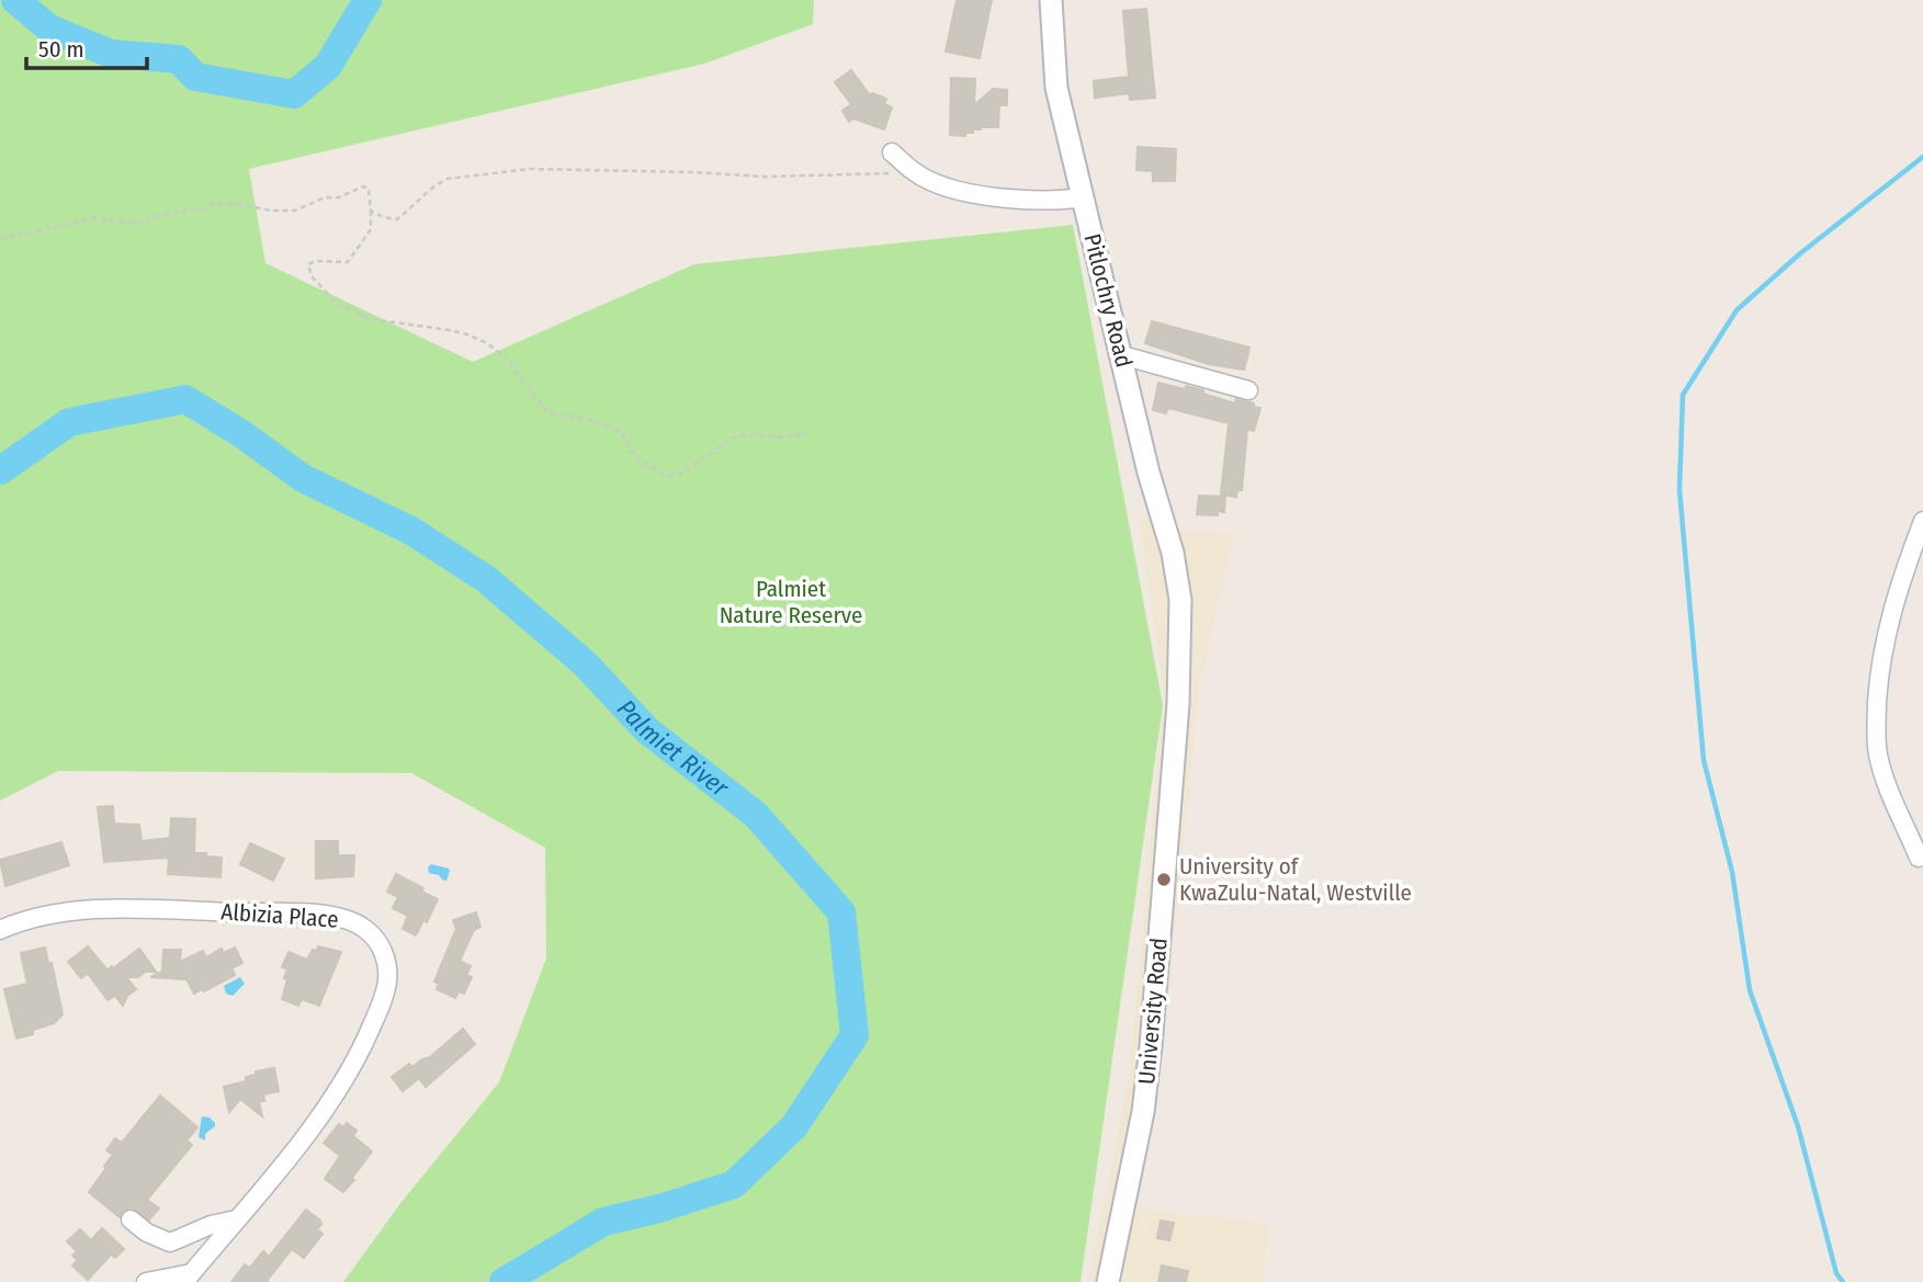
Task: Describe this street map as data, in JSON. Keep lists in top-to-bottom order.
{
  "streets": {
    "street": ["Pitlochry Road", "Albizia Place", "University Road"]
  },
  "crossings": [
    ["Pitlochry Road", "University Road"]
  ],
  "water": ["Palmiet River"],
  "parks": ["Palmiet Nature Reserve"],
  "places": ["University of KwaZulu-Natal, Westville"],
  "scale_bar": "50 m"
}
